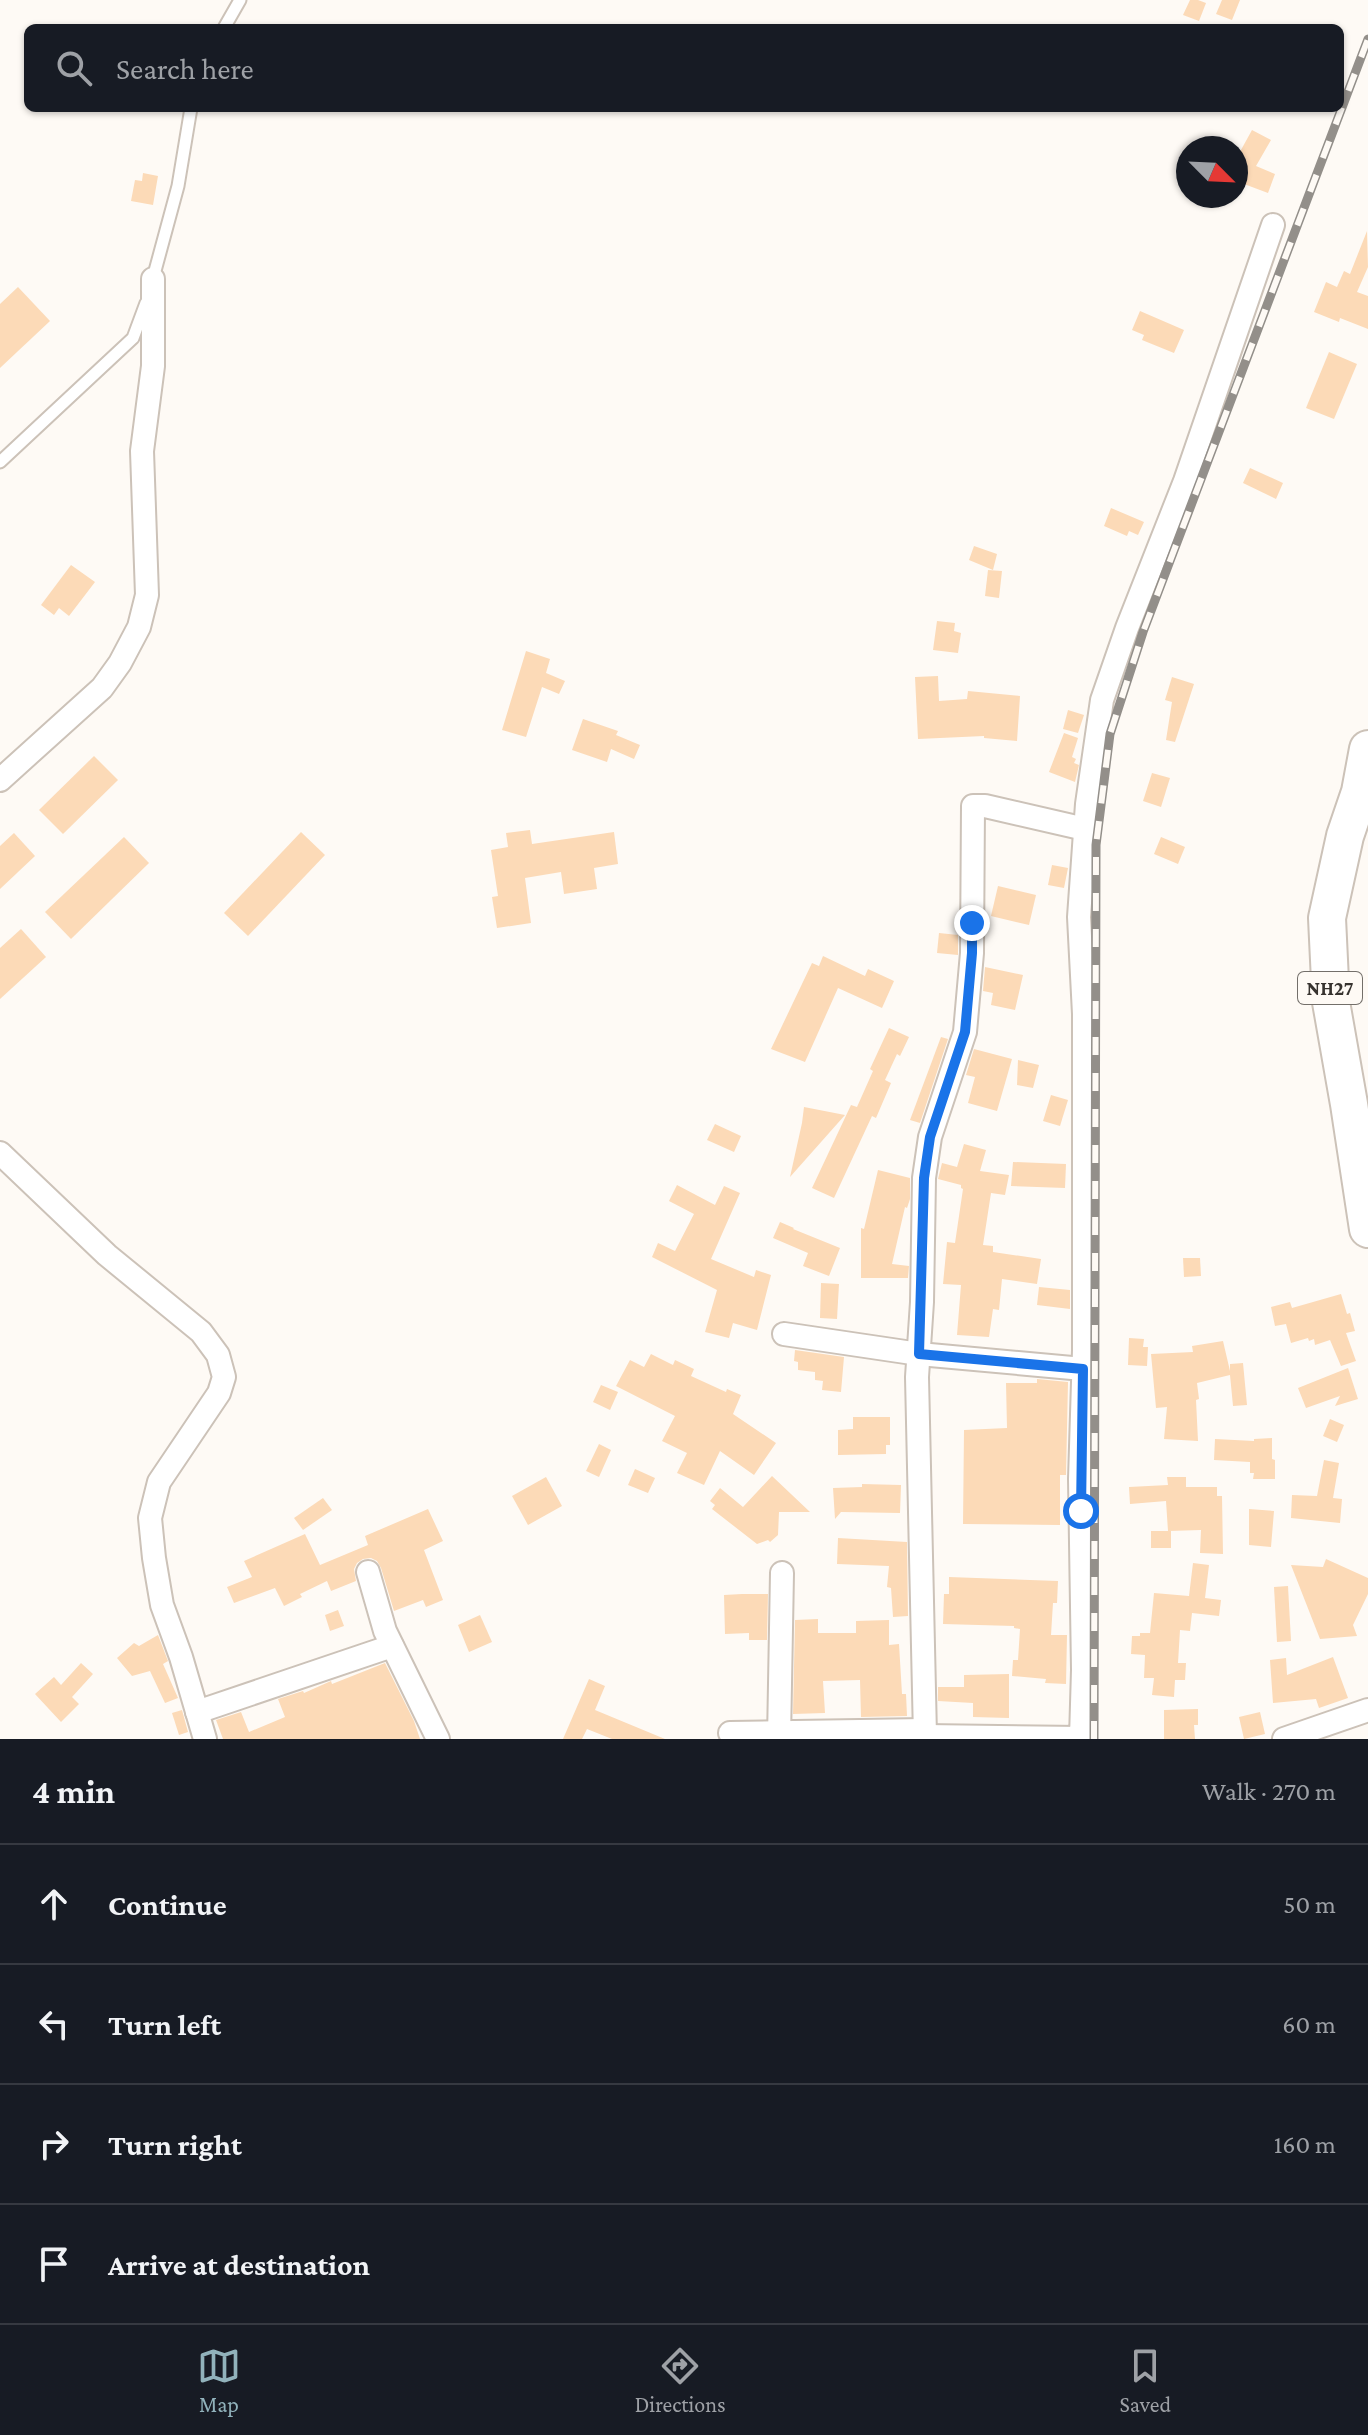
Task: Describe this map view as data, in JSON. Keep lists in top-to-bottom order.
{
  "streets": {
    "highway": ["NH27"]
  },
  "north": "bottom right",
  "page": {
    "search": "Search here",
    "heading": ["4 min", "Walk · 270 m"],
    "list": [
      ["Continue", "50 m"],
      ["Turn left", "60 m"],
      ["Turn right", "160 m"],
      "Arrive at destination"
    ],
    "nav": ["Map", "Directions", "Saved"]
  }
}
